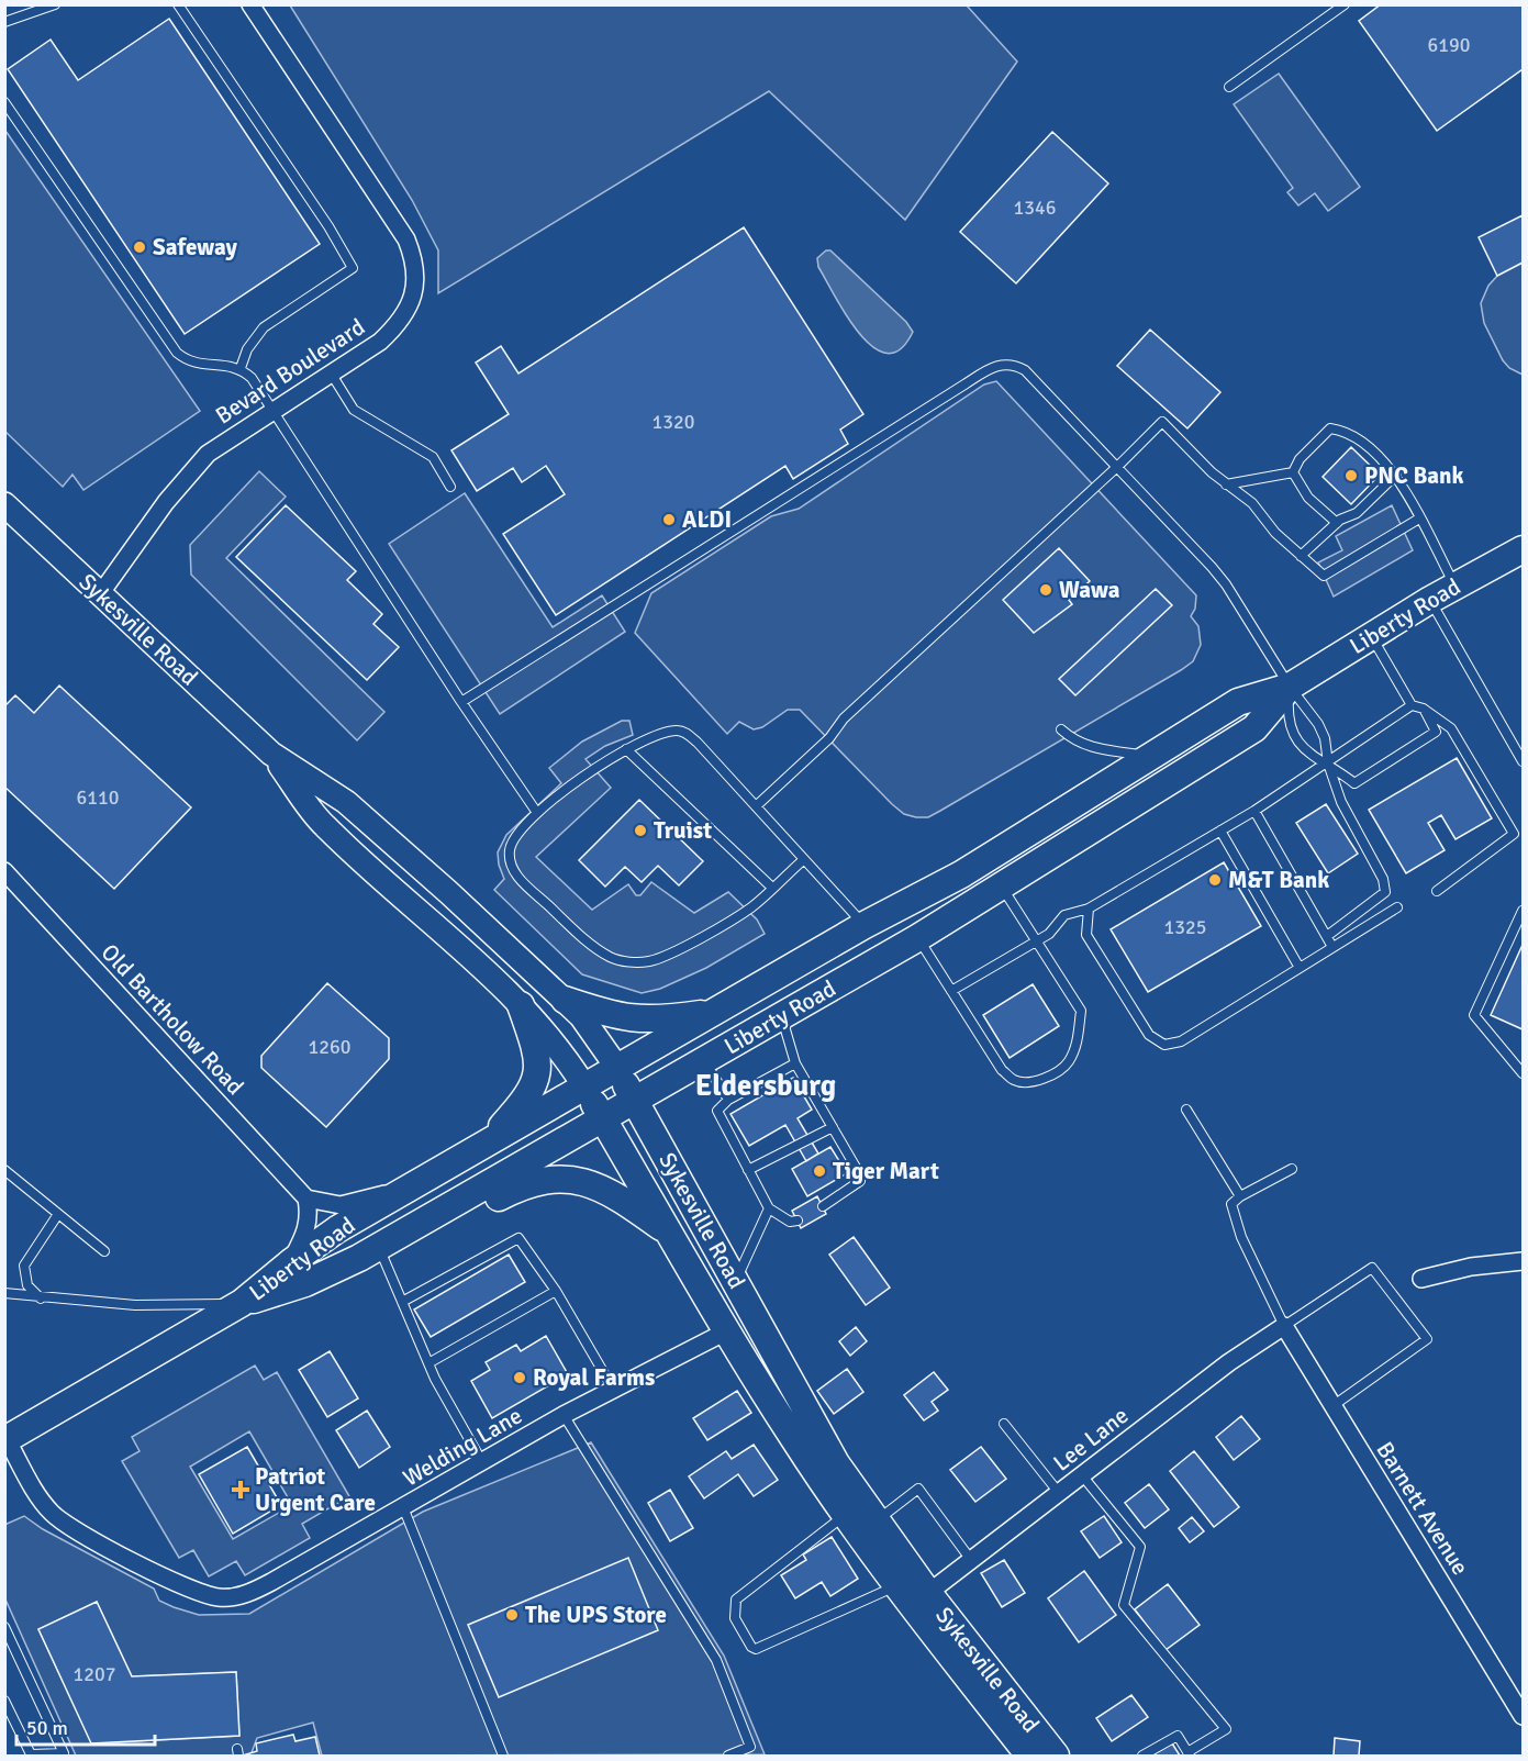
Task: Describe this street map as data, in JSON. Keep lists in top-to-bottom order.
{
  "streets": {
    "main road": ["Liberty Road", "Sykesville Road"],
    "street": [
      "Bevard Boulevard",
      "Old Bartholow Road",
      "Lee Lane",
      "Welding Lane",
      "Barnett Avenue"
    ]
  },
  "crossings": [
    ["Bevard Boulevard", "Sykesville Road"],
    ["Liberty Road", "Sykesville Road"],
    ["Liberty Road", "Welding Lane"],
    ["Sykesville Road", "Lee Lane"],
    ["Sykesville Road", "Welding Lane"],
    ["Lee Lane", "Barnett Avenue"]
  ],
  "districts": ["Eldersburg"],
  "places": {
    "other": [
      "Safeway",
      "PNC Bank",
      "ALDI",
      "Wawa",
      "Truist",
      "M&T Bank",
      "Tiger Mart",
      "Royal Farms",
      "The UPS Store"
    ],
    "health": ["Patriot Urgent Care"]
  },
  "house_numbers": [
    "6190",
    "1346",
    "1320",
    "6110",
    "1325",
    "1260",
    "1207"
  ],
  "scale_bar": "50 m"
}
